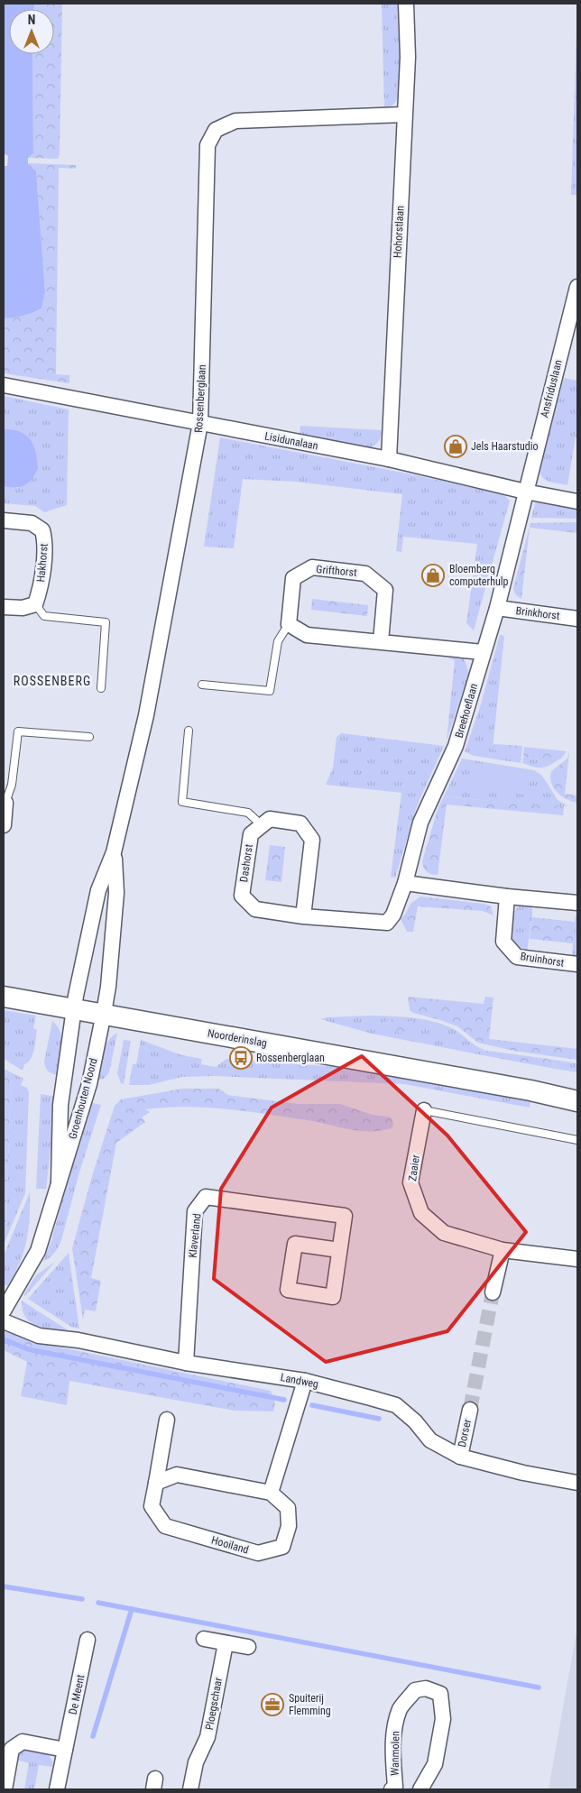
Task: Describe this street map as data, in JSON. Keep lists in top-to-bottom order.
{
  "streets": {
    "main road": ["Noorderinslag"],
    "street": [
      "Hohorstlaan",
      "Ansfriduslaan",
      "Rossenberglaan",
      "Lisidunalaan",
      "Hakhorst",
      "Grifthorst",
      "Brinkhorst",
      "Breehoeflaan",
      "Dashorst",
      "Bruinhorst",
      "Groenhouten Noord",
      "Zaaier",
      "Klaverland",
      "Landweg",
      "Dorser",
      "Hooiland",
      "De Meent",
      "Ploegschaar",
      "Wanmolen"
    ]
  },
  "crossings": [
    ["Hohorstlaan", "Rossenberglaan"],
    ["Hohorstlaan", "Lisidunalaan"],
    ["Ansfriduslaan", "Lisidunalaan"],
    ["Ansfriduslaan", "Breehoeflaan"],
    ["Rossenberglaan", "Lisidunalaan"],
    ["Rossenberglaan", "Noorderinslag"],
    ["Rossenberglaan", "Groenhouten Noord"],
    ["Lisidunalaan", "Breehoeflaan"],
    ["Brinkhorst", "Breehoeflaan"],
    ["Breehoeflaan", "Dashorst"],
    ["Noorderinslag", "Groenhouten Noord"],
    ["Klaverland", "Landweg"],
    ["Landweg", "Dorser"]
  ],
  "districts": ["ROSSENBERG"],
  "places": {
    "shop": ["Jels Haarstudio", "Bloemberg computerhulp"],
    "bus stop": ["Rossenberglaan"],
    "office": ["Spuiterij Flemming"]
  },
  "north": "top"
}
